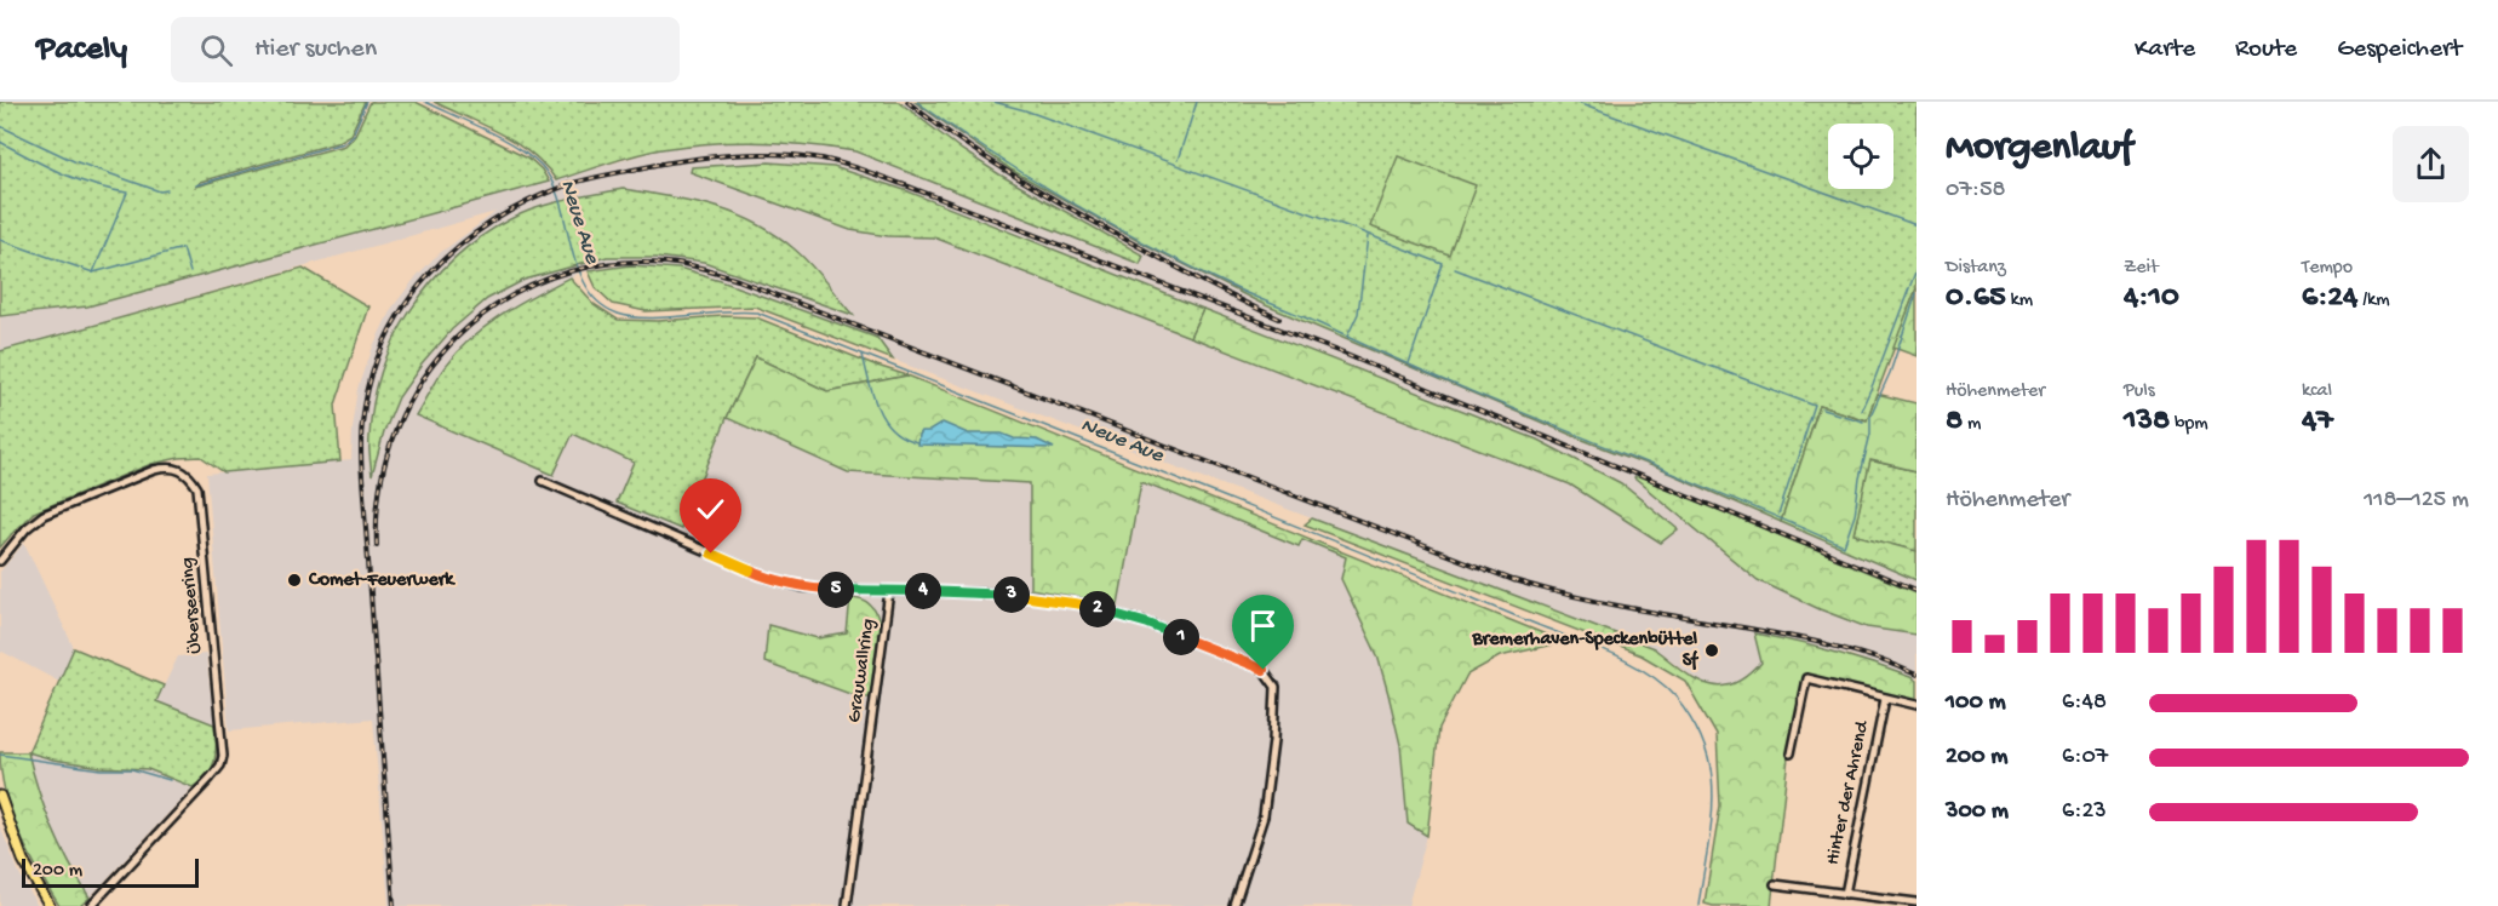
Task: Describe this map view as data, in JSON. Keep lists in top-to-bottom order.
{
  "streets": {
    "street": ["Überseering", "Grauwallring", "Hinter der Ahrend"]
  },
  "water": ["Neue Aue"],
  "places": ["Comet-Feuerwerk", "Bremerhaven-Speckenbüttel Sf"],
  "scale_bar": "200 m",
  "page": {
    "header": "Pacely",
    "search": "Hier suchen",
    "nav": ["Karte", "Route", "Gespeichert"],
    "heading": ["Morgenlauf", "07:58"],
    "stats": [
      ["Distanz", "0.65 km"],
      ["Zeit", "4:10"],
      ["Tempo", "6:24 /km"],
      ["Höhenmeter", "8 m"],
      ["Puls", "138 bpm"],
      ["kcal", "47"]
    ],
    "chart": ["Höhenmeter", "118–125 m"],
    "pins": [
      "5",
      "4",
      "3",
      "2",
      "1"
    ],
    "list": [
      {
        "name": "100 m",
        "note": "6:48"
      },
      {
        "name": "200 m",
        "note": "6:07"
      },
      {
        "name": "300 m",
        "note": "6:23"
      }
    ],
    "scale": "200 m"
  }
}
